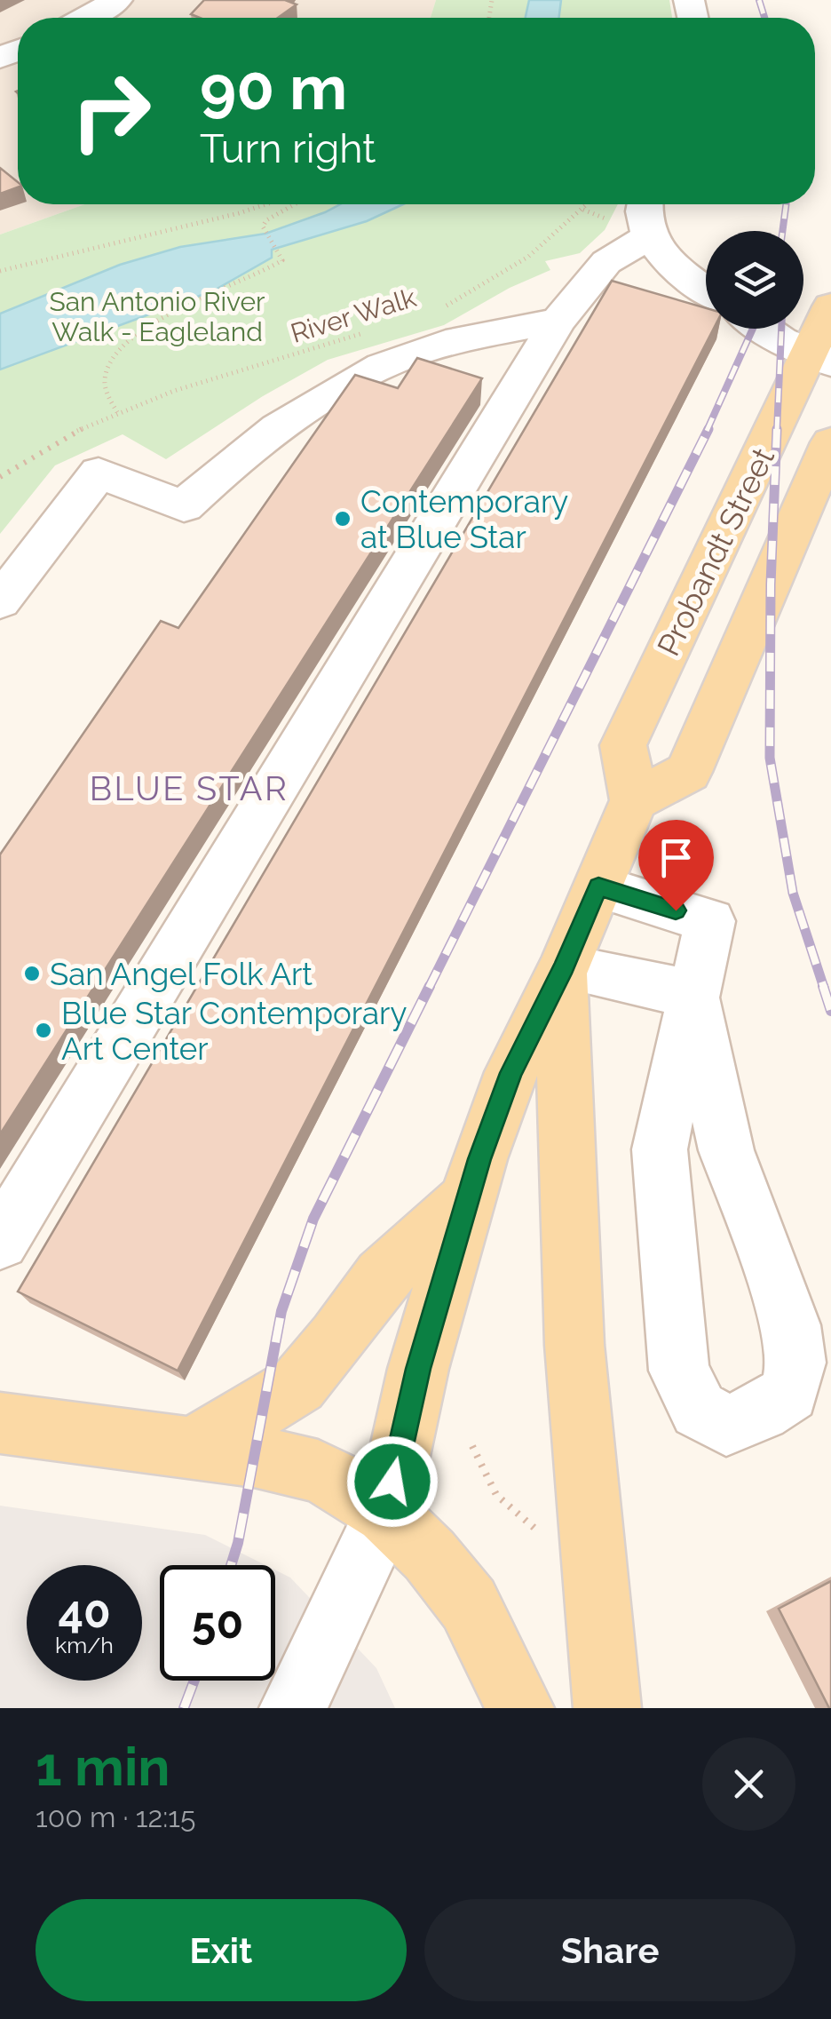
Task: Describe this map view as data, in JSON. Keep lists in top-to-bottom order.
{
  "streets": {
    "main road": ["Probandt Street"],
    "path": ["River Walk"]
  },
  "districts": ["BLUE STAR"],
  "parks": ["San Antonio River Walk - Eagleland"],
  "places": ["Contemporary at Blue Star", "San Angel Folk Art", "Blue Star Contemporary Art Center"],
  "page": {
    "turn": ["90 m", "Turn right"],
    "speed": "40 km/h",
    "limit": "50",
    "heading": ["1 min", "100 m · 12:15"],
    "buttons": ["Exit", "Share"]
  }
}
